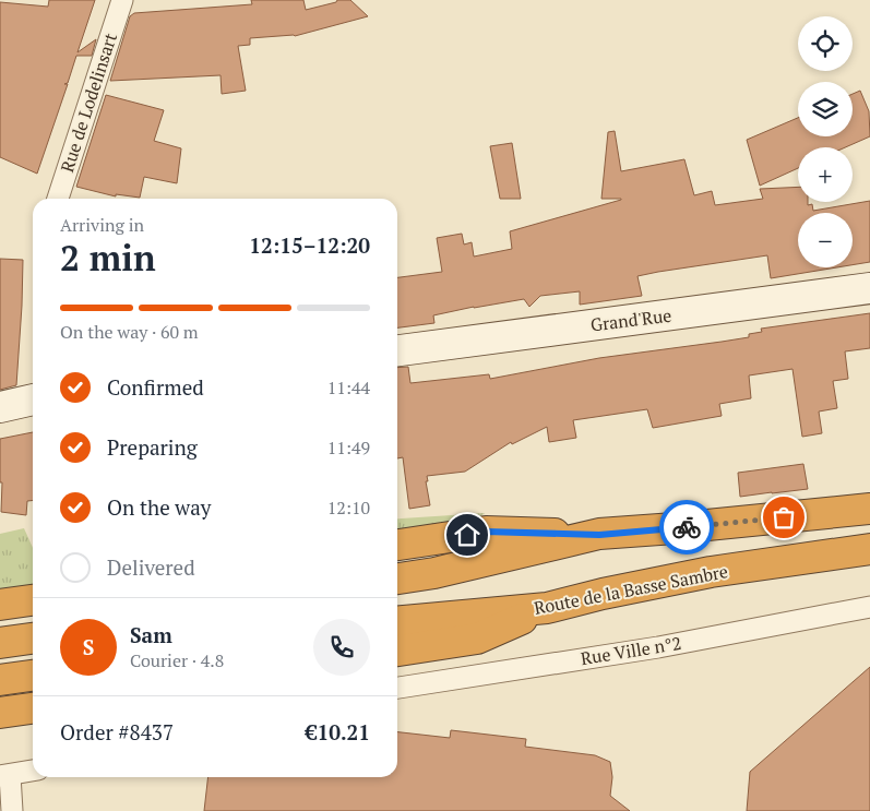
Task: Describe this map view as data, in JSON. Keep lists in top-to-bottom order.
{
  "streets": {
    "highway": ["Route de la Basse Sambre"],
    "street": ["Rue de Lodelinsart", "Grand'Rue", "Rue Ville n°2"]
  },
  "page": {
    "map_buttons": ["+", "−"],
    "heading": ["2 min", "Arriving in", "12:15–12:20"],
    "panel": [
      "Sam",
      "Courier · 4.8",
      "Order #8437",
      "€10.21"
    ],
    "bar": "On the way · 60 m",
    "list": [
      ["Confirmed", "11:44"],
      ["Preparing", "11:49"],
      ["On the way", "12:10"],
      "Delivered"
    ],
    "round": "S"
  }
}
